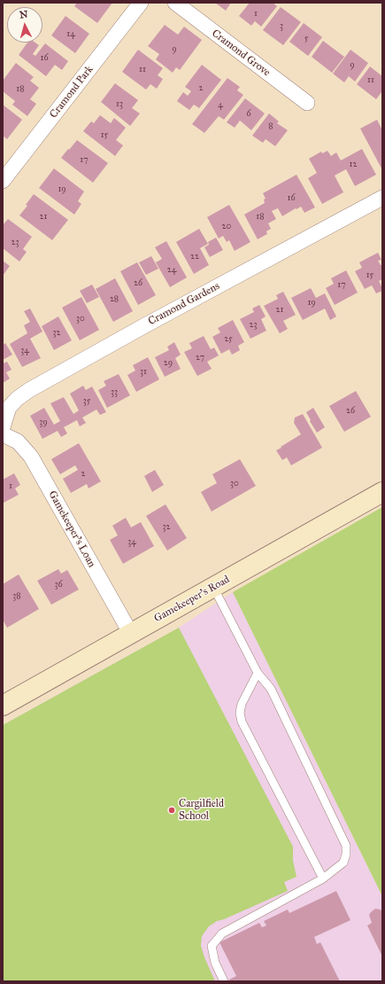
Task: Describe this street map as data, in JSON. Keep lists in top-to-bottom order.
{
  "streets": {
    "street": [
      "Cramond Grove",
      "Cramond Park",
      "Cramond Gardens",
      "Gamekeeper's Loan",
      "Gamekeeper's Road"
    ]
  },
  "crossings": [
    ["Gamekeeper's Loan", "Gamekeeper's Road"]
  ],
  "places": ["Cargilfield School"],
  "house_numbers": [
    "1",
    "3",
    "14",
    "5",
    "9",
    "16",
    "9",
    "11",
    "11",
    "2",
    "18",
    "13",
    "4",
    "6",
    "8",
    "15",
    "17",
    "12",
    "19",
    "16",
    "21",
    "18",
    "20",
    "23",
    "22",
    "24",
    "15",
    "26",
    "17",
    "28",
    "19",
    "21",
    "30",
    "23",
    "32",
    "25",
    "34",
    "27",
    "29",
    "31",
    "33",
    "35",
    "26",
    "39",
    "2",
    "30",
    "1",
    "32",
    "34",
    "36",
    "38"
  ],
  "north": "top"
}
